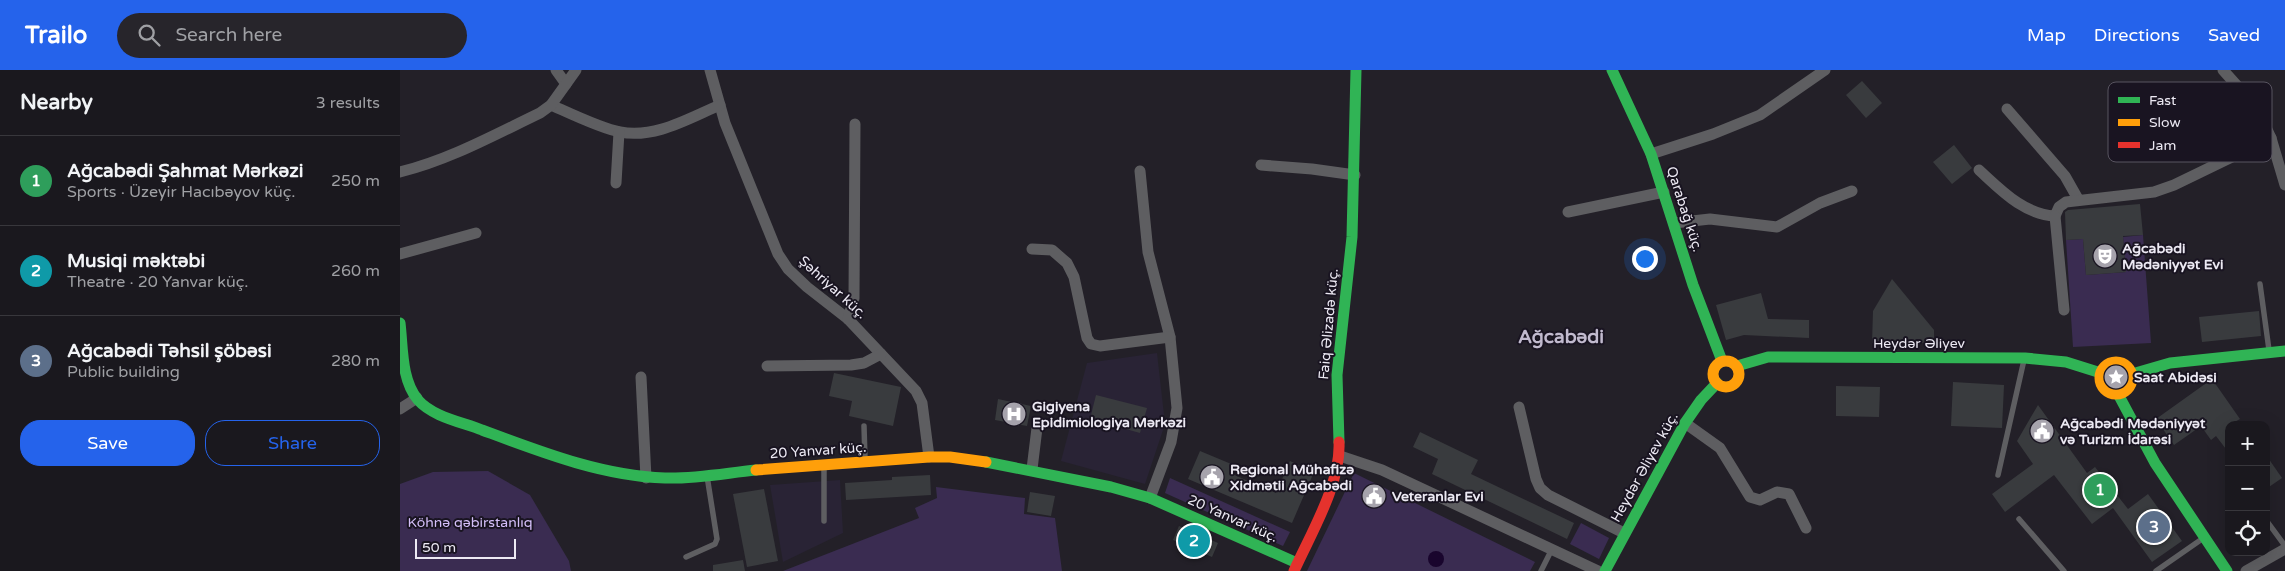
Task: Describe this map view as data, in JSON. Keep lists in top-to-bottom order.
{
  "streets": {
    "street": [
      "Qarabağ küç.",
      "Şəhriyar küç.",
      "Faiq Əlizadə küç.",
      "Heydər Əliyev",
      "20 Yanvar küç.",
      "Heydər Əliyev küç."
    ]
  },
  "crossings": [
    ["Qarabağ küç.", "Heydər Əliyev"],
    ["Qarabağ küç.", "Heydər Əliyev küç."],
    ["Şəhriyar küç.", "20 Yanvar küç."],
    ["Faiq Əlizadə küç.", "20 Yanvar küç."],
    ["Heydər Əliyev", "Heydər Əliyev küç."]
  ],
  "districts": ["Ağcabədi"],
  "parks": ["Köhnə qəbirstanlıq"],
  "places": {
    "theatre": ["Ağcabədi Mədəniyyət Evi"],
    "place": ["Saat Abidəsi"],
    "hospital": ["Gigiyena Epidimiologiya Mərkəzi"],
    "public building": ["Ağcabədi Mədəniyyət və Turizm İdarəsi", "Regional Mühafizə Xidmətii Ağcabədi", "Veteranlar Evi"]
  },
  "legend": ["Fast", "Slow", "Jam"],
  "scale_bar": "50 m",
  "page": {
    "header": "Trailo",
    "search": "Search here",
    "nav": ["Map", "Directions", "Saved"],
    "heading": ["Nearby", "3 results"],
    "list": [
      {
        "mark": "1",
        "name": "Ağcabədi Şahmat Mərkəzi",
        "note": "Sports · Üzeyir Hacıbəyov küç.",
        "value": "250 m"
      },
      {
        "mark": "2",
        "name": "Musiqi məktəbi",
        "note": "Theatre · 20 Yanvar küç.",
        "value": "260 m"
      },
      {
        "mark": "3",
        "name": "Ağcabədi Təhsil şöbəsi",
        "note": "Public building",
        "value": "280 m"
      }
    ],
    "buttons": ["Save", "Share"],
    "map_buttons": ["+", "−"],
    "pins": ["1", "3", "2"],
    "scale": "50 m"
  }
}
